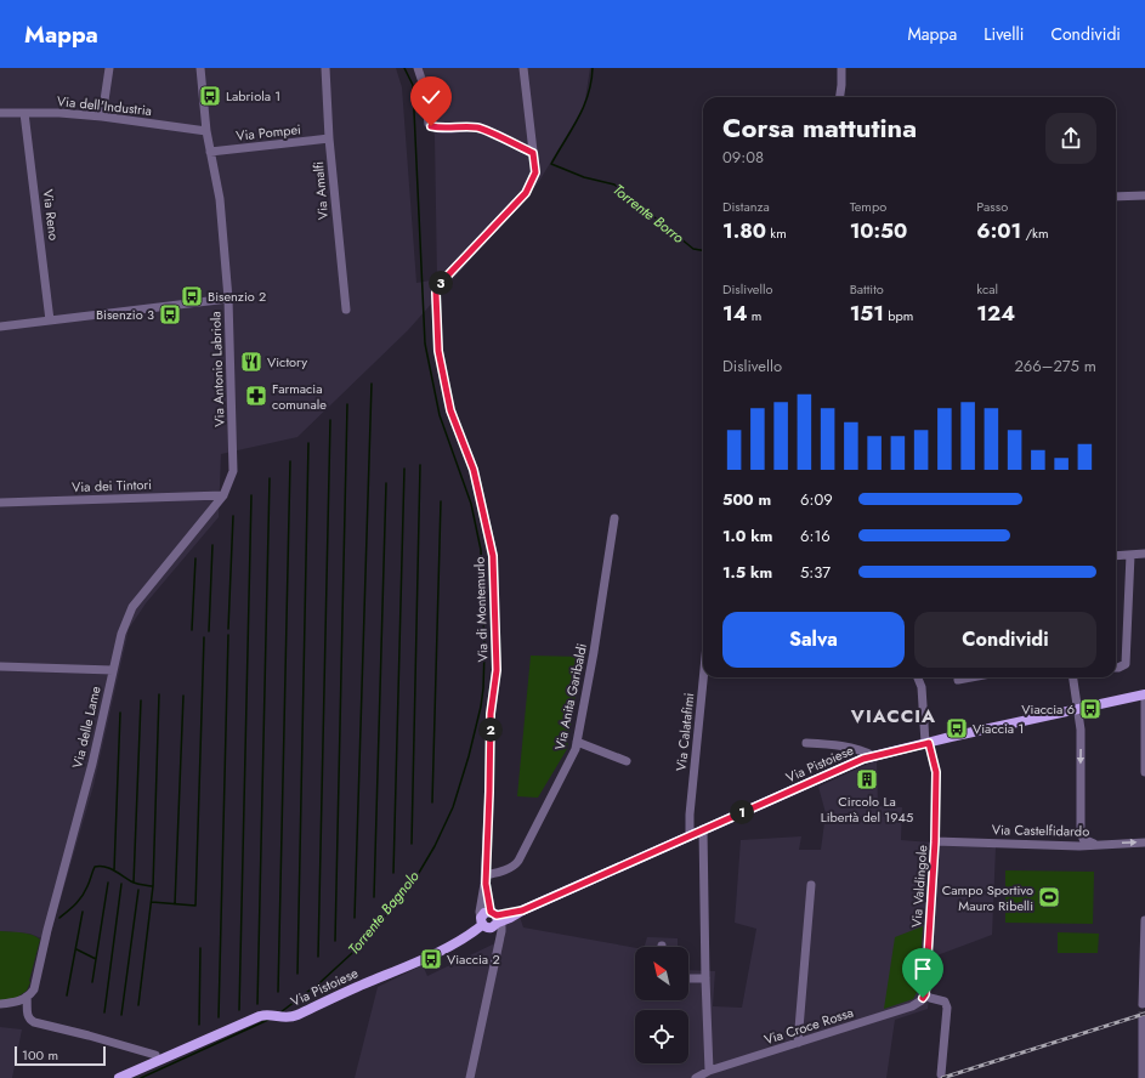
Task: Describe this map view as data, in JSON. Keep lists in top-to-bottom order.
{
  "streets": {
    "main road": ["Via Pistoiese"],
    "street": [
      "Via dell'Industria",
      "Via Pompei",
      "Via Amalfi",
      "Via Reno",
      "Via Antonio Labriola",
      "Via dei Tintori",
      "Via di Montemurlo",
      "Via Anita Garibaldi",
      "Via delle Lame",
      "Via Calatafimi",
      "Via Castelfidardo",
      "Via Valdingole",
      "Via Croce Rossa"
    ]
  },
  "crossings": [
    ["Via dell'Industria", "Via Reno"],
    ["Via dell'Industria", "Via Antonio Labriola"],
    ["Via Pompei", "Via Amalfi"],
    ["Via Pompei", "Via Antonio Labriola"],
    ["Via Antonio Labriola", "Via dei Tintori"],
    ["Via Antonio Labriola", "Via delle Lame"],
    ["Via dei Tintori", "Via delle Lame"],
    ["Via di Montemurlo", "Via Anita Garibaldi"],
    ["Via di Montemurlo", "Via Pistoiese"],
    ["Via Calatafimi", "Via Pistoiese"],
    ["Via Pistoiese", "Via Valdingole"],
    ["Via Castelfidardo", "Via Valdingole"],
    ["Via Valdingole", "Via Croce Rossa"]
  ],
  "districts": ["VIACCIA"],
  "water": ["Torrente Borro", "Torrente Bagnolo"],
  "places": {
    "bus stop": [
      "Labriola 1",
      "Bisenzio 2",
      "Bisenzio 3",
      "Viaccia 6",
      "Viaccia 1",
      "Viaccia 2"
    ],
    "restaurant": ["Victory"],
    "pharmacy": ["Farmacia comunale"],
    "building": ["Circolo La Libertà del 1945"],
    "sports": ["Campo Sportivo Mauro Ribelli"]
  },
  "scale_bar": "100 m",
  "north": "top left",
  "page": {
    "header": "Mappa",
    "nav": ["Mappa", "Livelli", "Condividi"],
    "heading": ["Corsa mattutina", "09:08"],
    "stats": [
      ["Distanza", "1.80 km"],
      ["Tempo", "10:50"],
      ["Passo", "6:01 /km"],
      ["Dislivello", "14 m"],
      ["Battito", "151 bpm"],
      ["kcal", "124"]
    ],
    "pins": ["3", "2", "1"],
    "chart": ["Dislivello", "266–275 m"],
    "list": [
      {
        "name": "500 m",
        "note": "6:09"
      },
      {
        "name": "1.0 km",
        "note": "6:16"
      },
      {
        "name": "1.5 km",
        "note": "5:37"
      }
    ],
    "buttons": ["Salva", "Condividi"],
    "scale": "100 m"
  }
}
